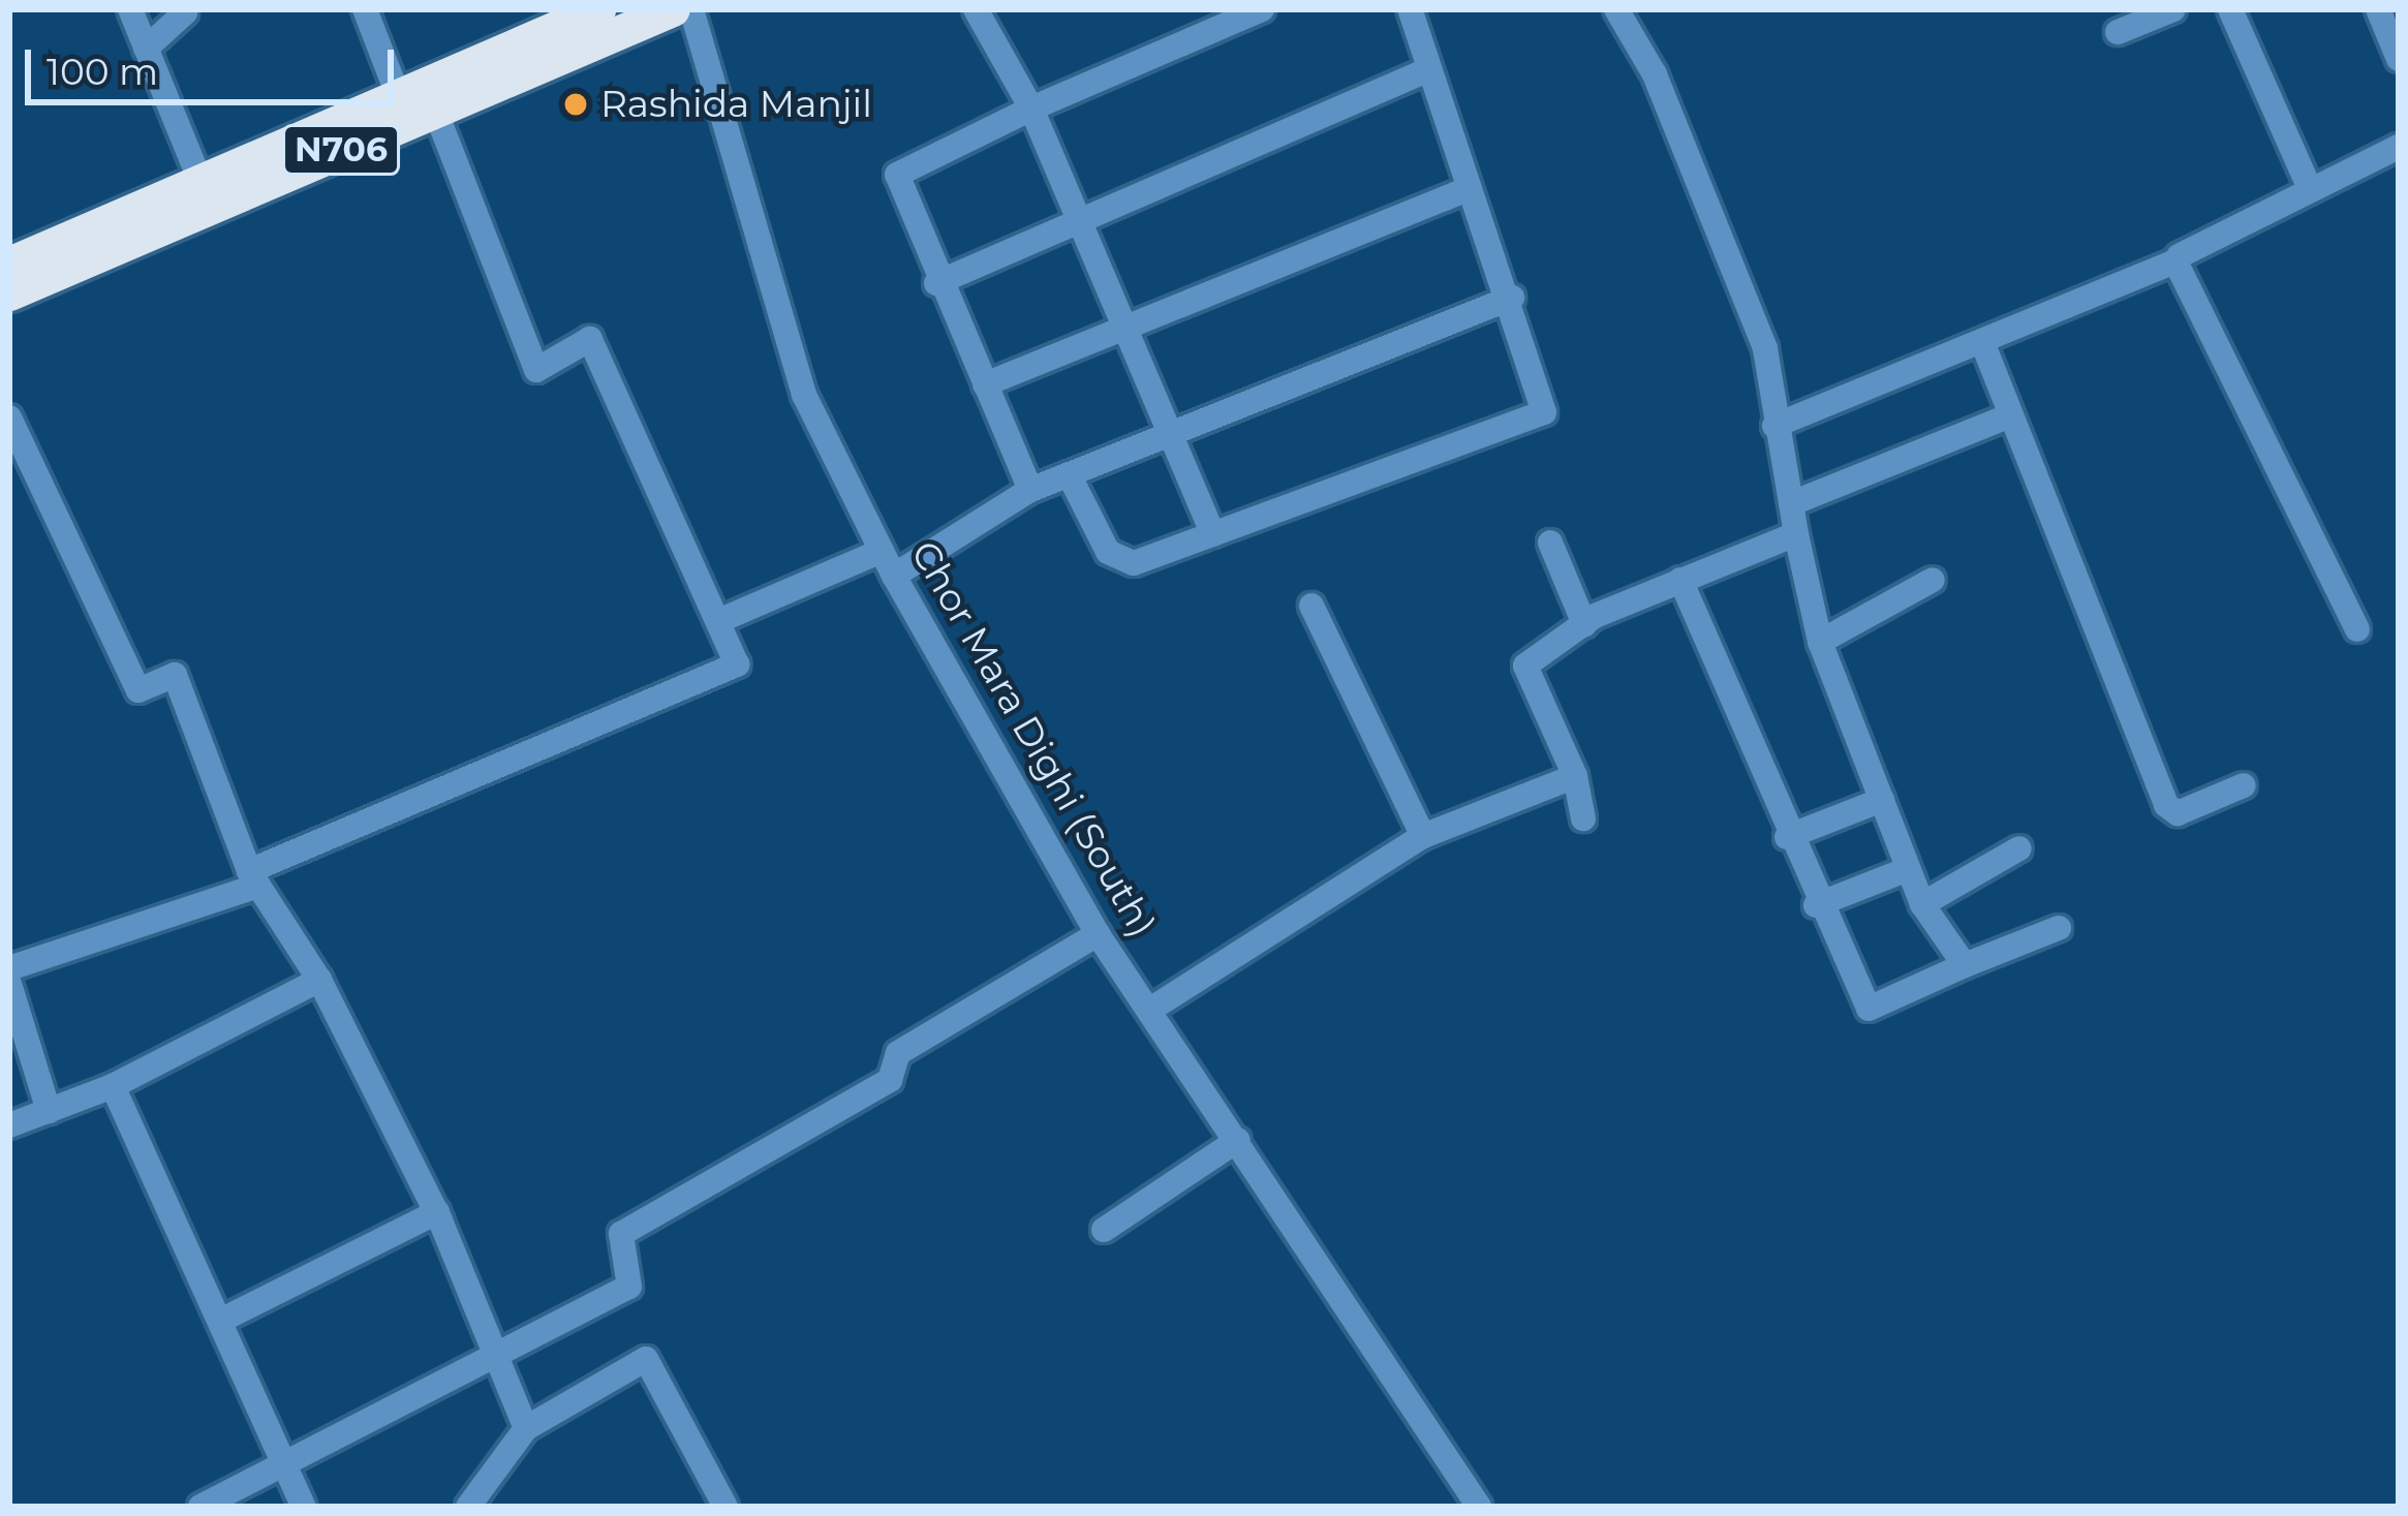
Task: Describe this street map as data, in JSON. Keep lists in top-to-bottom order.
{
  "streets": {
    "highway": ["N706"],
    "street": ["Chor Mara Dighi (South)"]
  },
  "places": ["Rashida Manjil"],
  "scale_bar": "100 m"
}
